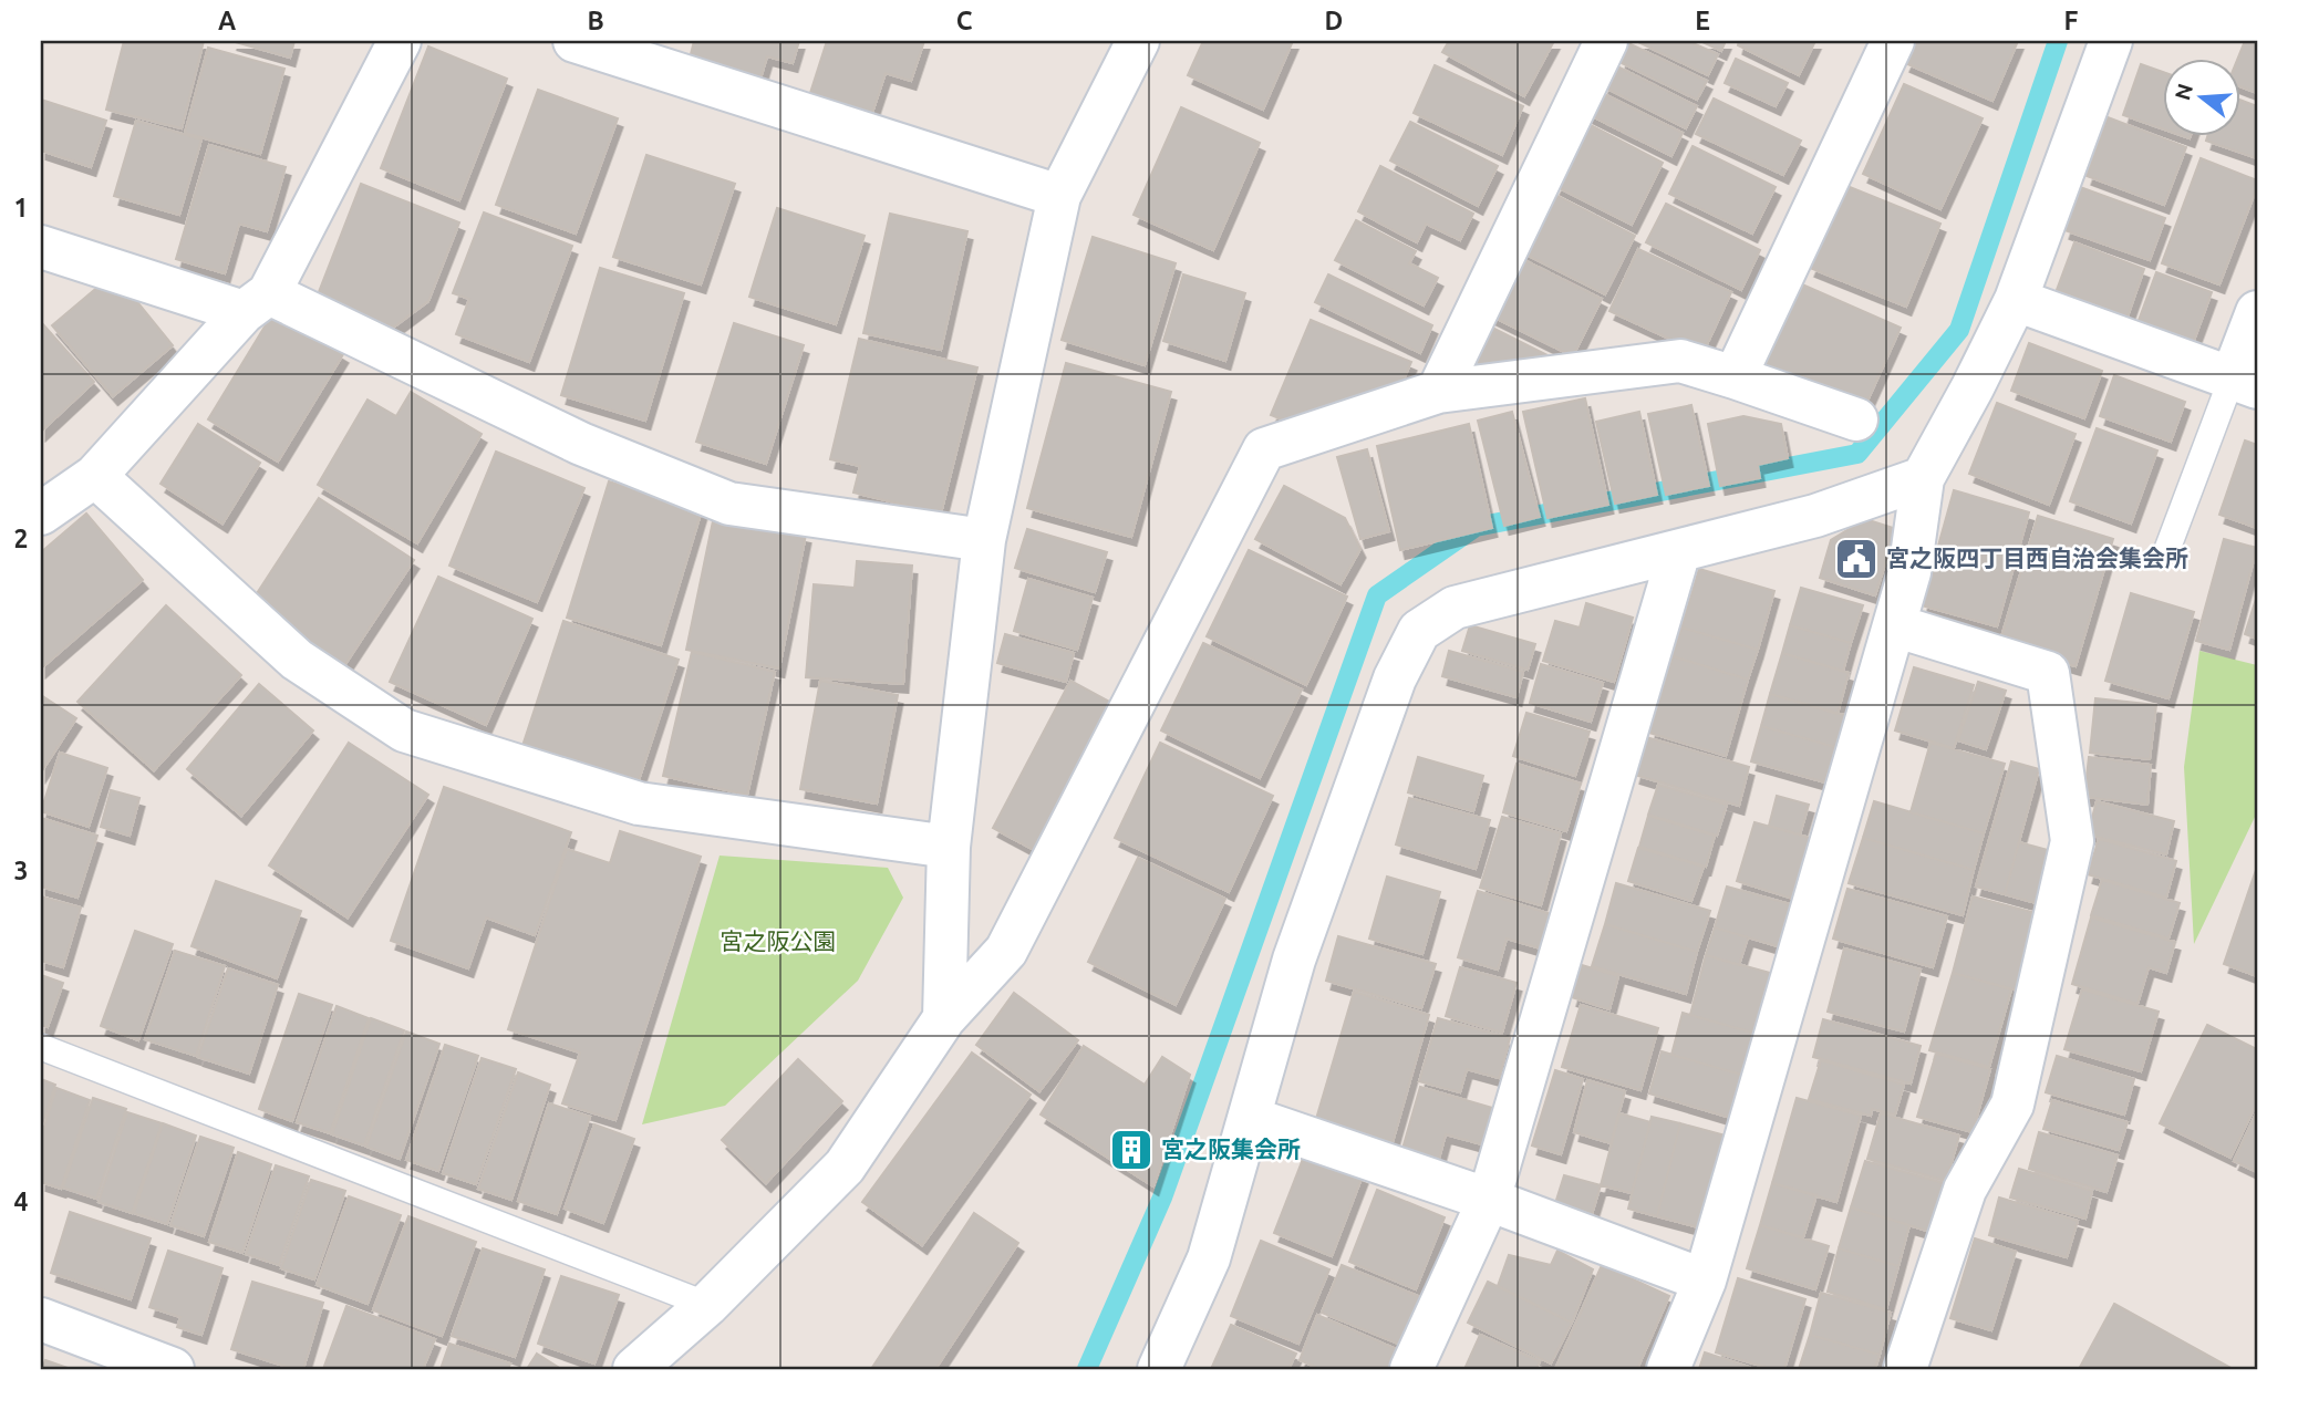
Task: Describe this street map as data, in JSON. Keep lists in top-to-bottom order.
{
  "parks": ["宮之阪公園"],
  "places": {
    "public building": ["宮之阪四丁目西自治会集会所"],
    "building": ["宮之阪集会所"]
  },
  "north": "left",
  "grid": {
    "columns": [
      "A",
      "B",
      "C",
      "D",
      "E",
      "F"
    ],
    "rows": [
      "1",
      "2",
      "3",
      "4"
    ]
  }
}
